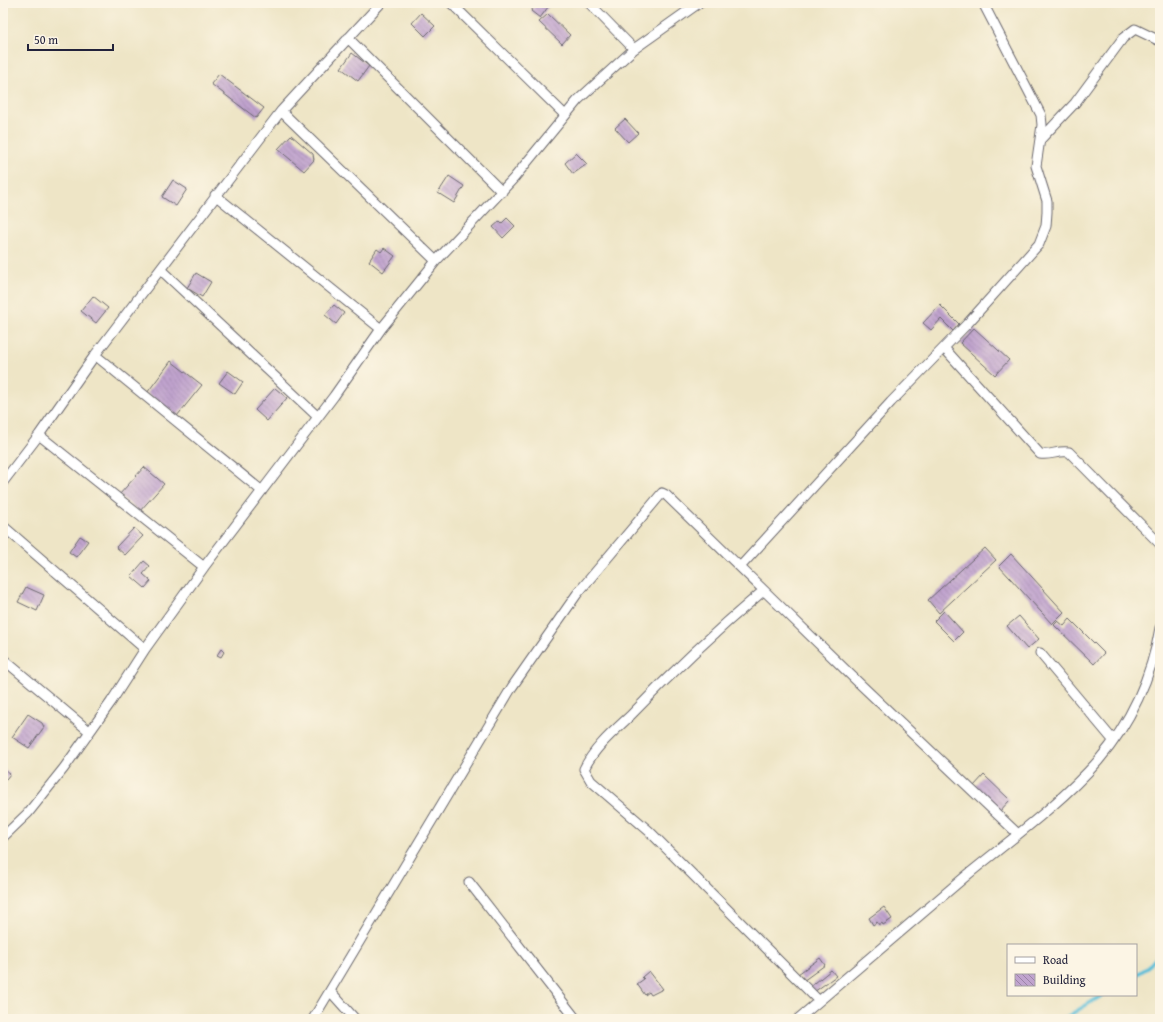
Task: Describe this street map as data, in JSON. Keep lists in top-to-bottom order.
{
  "legend": ["Road", "Building"],
  "scale_bar": "50 m"
}
